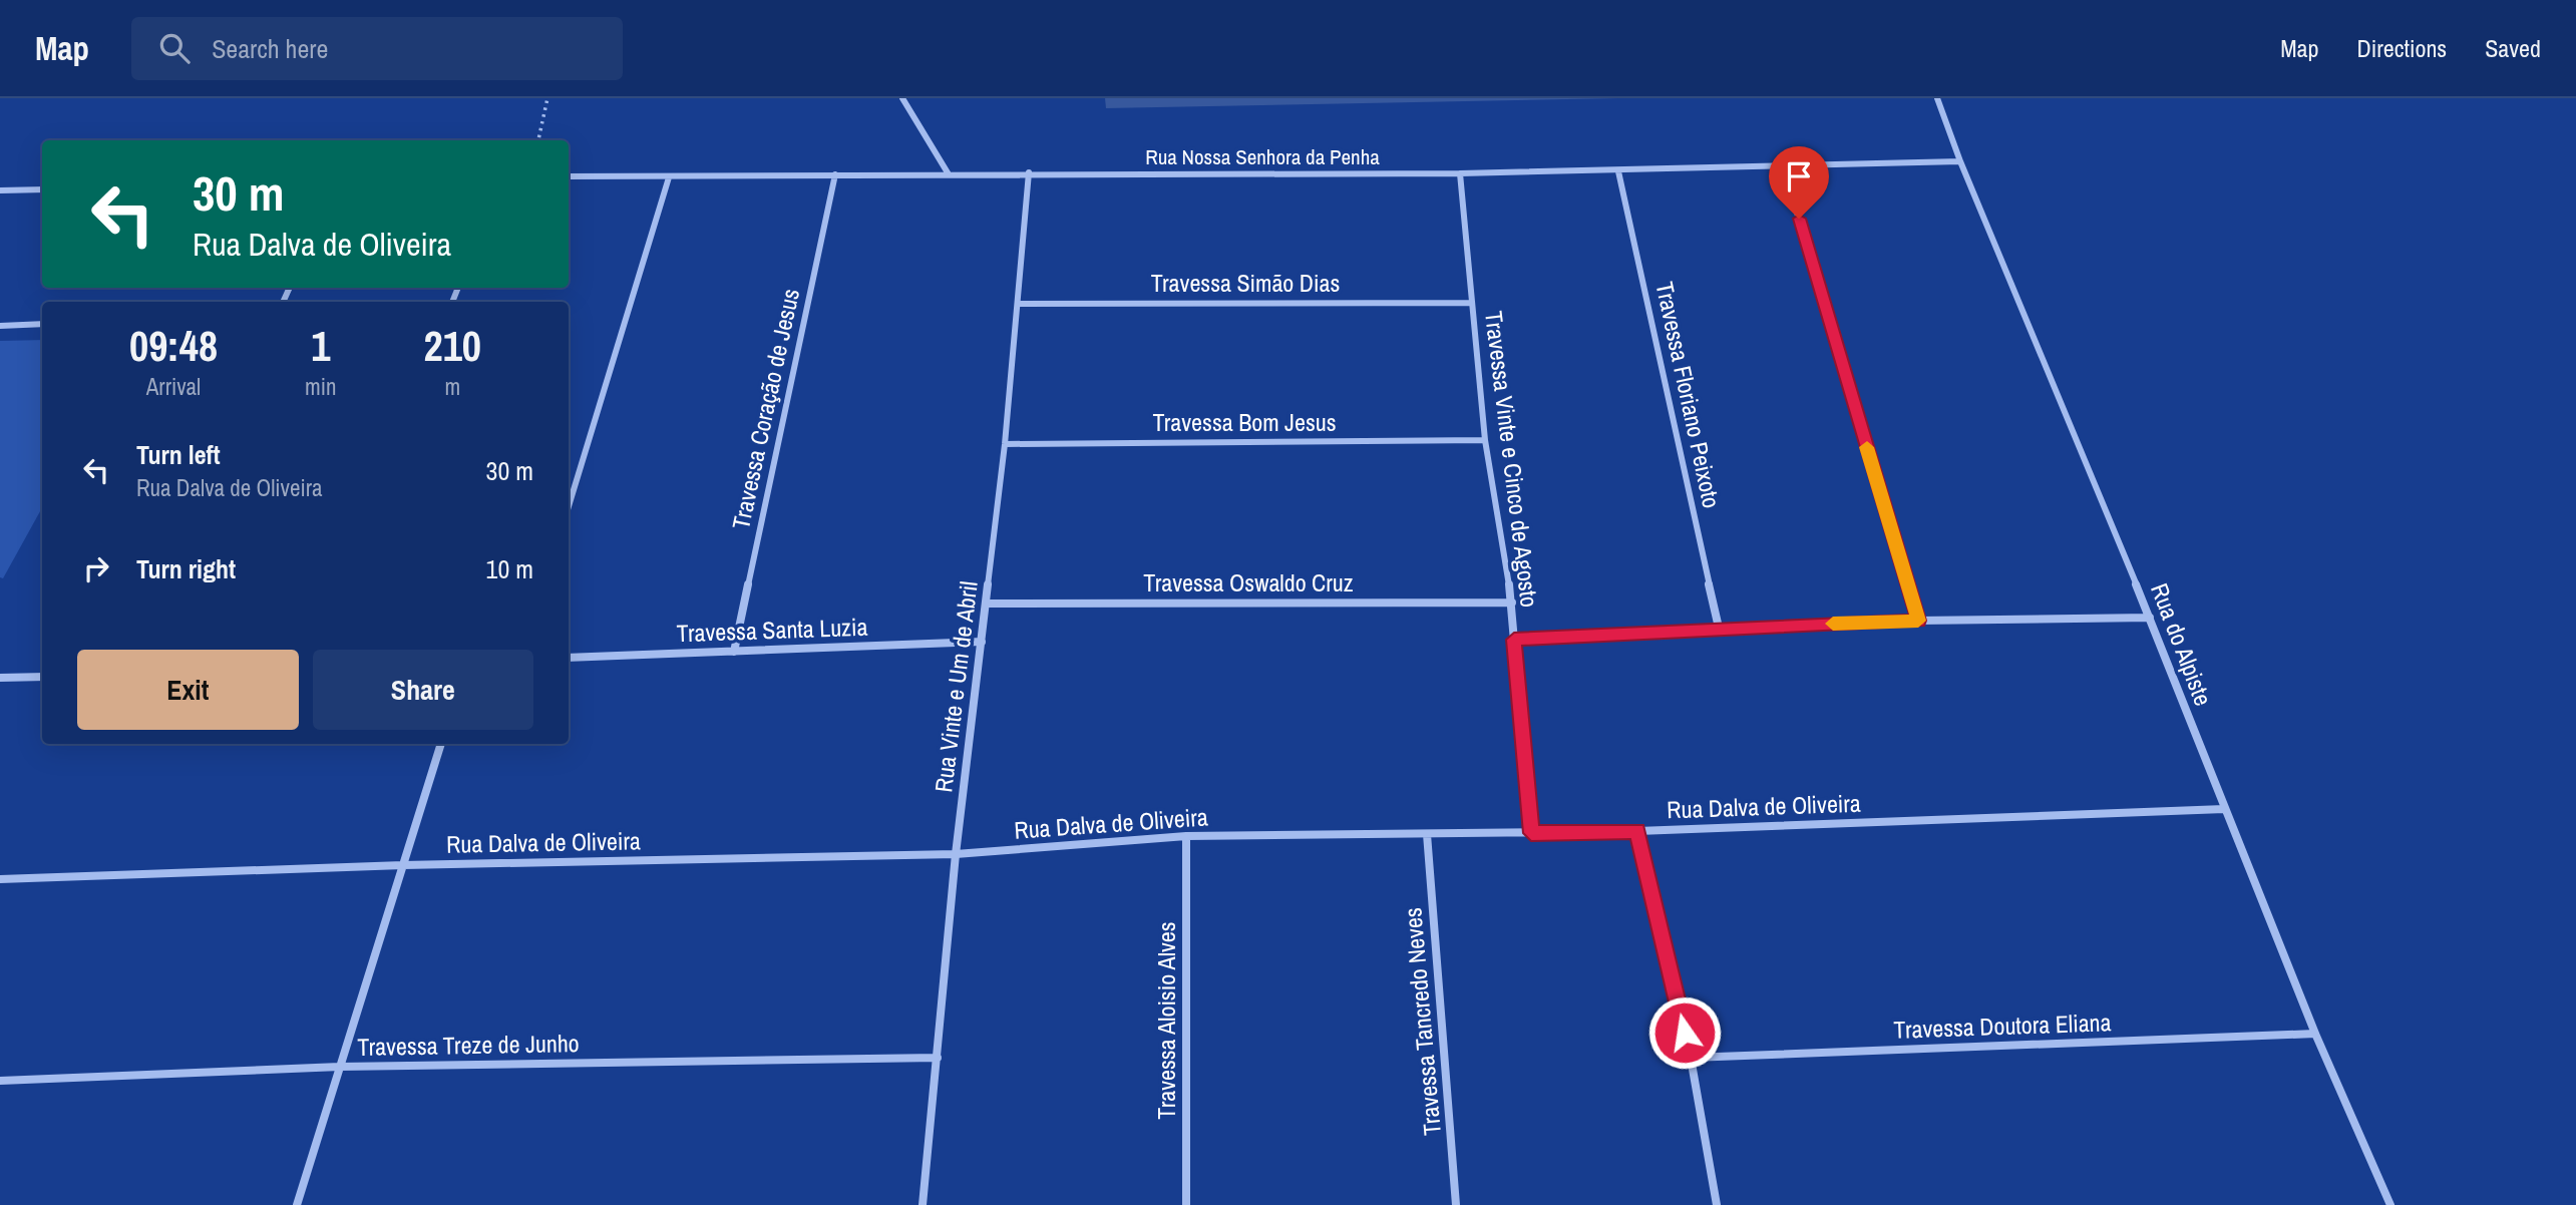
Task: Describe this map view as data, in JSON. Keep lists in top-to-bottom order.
{
  "streets": {
    "street": [
      "Rua Nossa Senhora da Penha",
      "Travessa Simão Dias",
      "Travessa Floriano Peixoto",
      "Travessa Coração de Jesus",
      "Travessa Bom Jesus",
      "Travessa Vinte e Cinco de Agosto",
      "Travessa Oswaldo Cruz",
      "Travessa Santa Luzia",
      "Rua do Alpiste",
      "Rua Vinte e Um de Abril",
      "Rua Dalva de Oliveira",
      "Travessa Aloisio Alves",
      "Travessa Tancredo Neves",
      "Travessa Doutora Eliana",
      "Travessa Treze de Junho"
    ]
  },
  "crossings": [
    ["Rua Nossa Senhora da Penha", "Travessa Floriano Peixoto"],
    ["Rua Nossa Senhora da Penha", "Travessa Coração de Jesus"],
    ["Rua Nossa Senhora da Penha", "Travessa Vinte e Cinco de Agosto"],
    ["Rua Nossa Senhora da Penha", "Rua do Alpiste"],
    ["Rua Nossa Senhora da Penha", "Rua Vinte e Um de Abril"],
    ["Travessa Simão Dias", "Travessa Vinte e Cinco de Agosto"],
    ["Travessa Simão Dias", "Rua Vinte e Um de Abril"],
    ["Travessa Coração de Jesus", "Travessa Santa Luzia"],
    ["Travessa Bom Jesus", "Travessa Vinte e Cinco de Agosto"],
    ["Travessa Bom Jesus", "Rua Vinte e Um de Abril"],
    ["Travessa Vinte e Cinco de Agosto", "Travessa Oswaldo Cruz"],
    ["Travessa Vinte e Cinco de Agosto", "Rua Dalva de Oliveira"],
    ["Travessa Oswaldo Cruz", "Rua Vinte e Um de Abril"],
    ["Travessa Santa Luzia", "Rua Vinte e Um de Abril"],
    ["Rua do Alpiste", "Rua Dalva de Oliveira"],
    ["Rua do Alpiste", "Travessa Doutora Eliana"],
    ["Rua Vinte e Um de Abril", "Rua Dalva de Oliveira"],
    ["Rua Vinte e Um de Abril", "Travessa Treze de Junho"],
    ["Rua Dalva de Oliveira", "Travessa Aloisio Alves"],
    ["Rua Dalva de Oliveira", "Travessa Tancredo Neves"]
  ],
  "page": {
    "header": "Map",
    "search": "Search here",
    "nav": ["Map", "Directions", "Saved"],
    "turn": ["30 m", "Rua Dalva de Oliveira"],
    "eta": [
      "09:48",
      "Arrival",
      "1",
      "min",
      "210",
      "m"
    ],
    "list": [
      {
        "name": "Turn left",
        "note": "Rua Dalva de Oliveira",
        "value": "30 m"
      },
      {
        "name": "Turn right",
        "value": "10 m"
      }
    ],
    "buttons": ["Exit", "Share"]
  }
}
